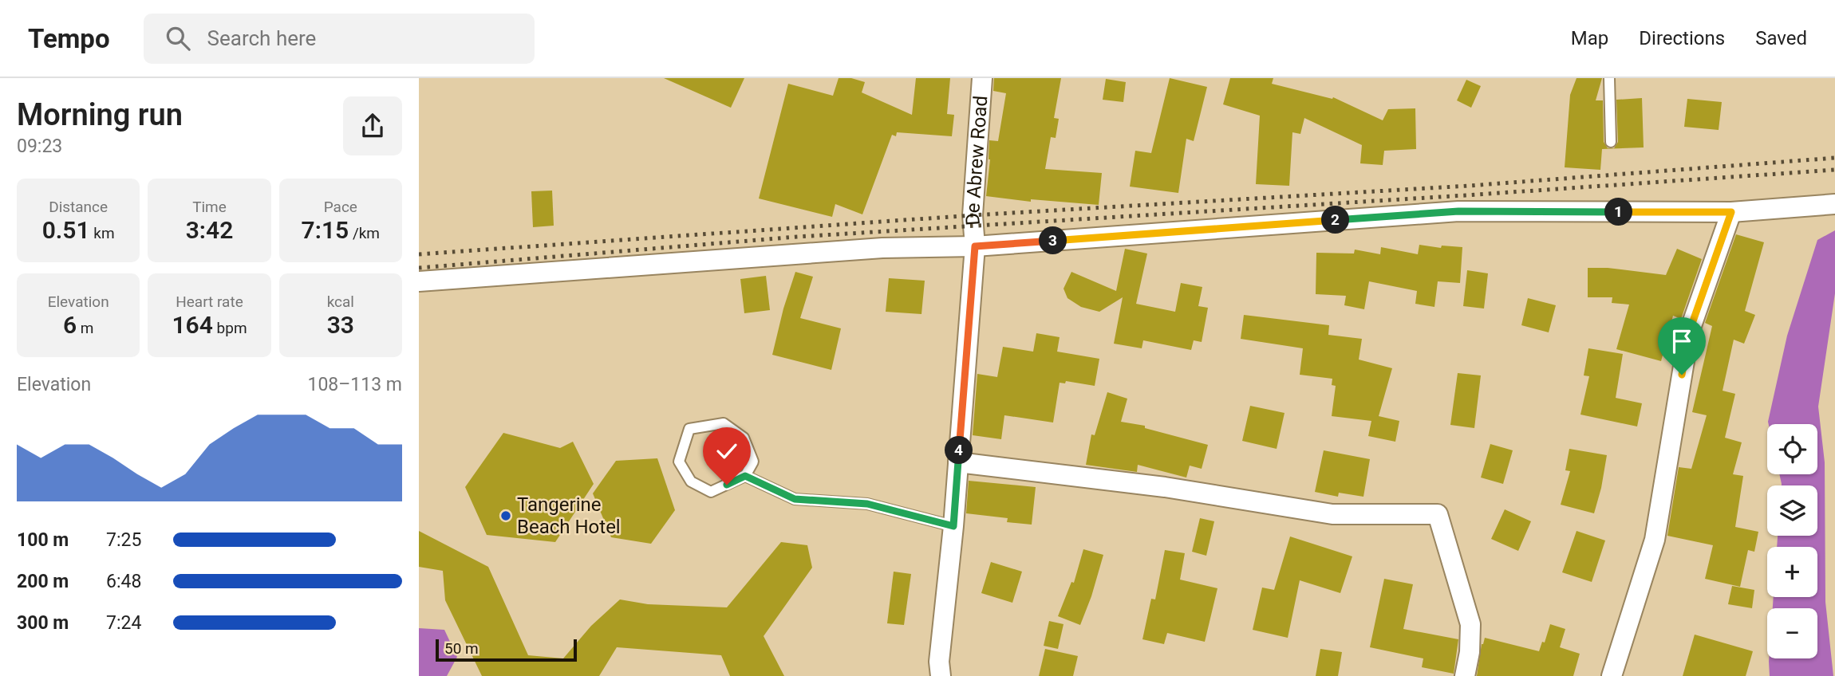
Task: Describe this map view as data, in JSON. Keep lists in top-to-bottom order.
{
  "streets": {
    "street": ["De Abrew Road"]
  },
  "places": ["Tangerine Beach Hotel"],
  "scale_bar": "50 m",
  "page": {
    "header": "Tempo",
    "search": "Search here",
    "nav": ["Map", "Directions", "Saved"],
    "heading": ["Morning run", "09:23"],
    "stats": [
      ["Distance", "0.51 km"],
      ["Time", "3:42"],
      ["Pace", "7:15 /km"],
      ["Elevation", "6 m"],
      ["Heart rate", "164 bpm"],
      ["kcal", "33"]
    ],
    "pins": [
      "1",
      "2",
      "3",
      "4"
    ],
    "chart": ["Elevation", "108–113 m"],
    "map_buttons": ["+", "−"],
    "list": [
      {
        "name": "100 m",
        "note": "7:25"
      },
      {
        "name": "200 m",
        "note": "6:48"
      },
      {
        "name": "300 m",
        "note": "7:24"
      }
    ],
    "scale": "50 m"
  }
}
